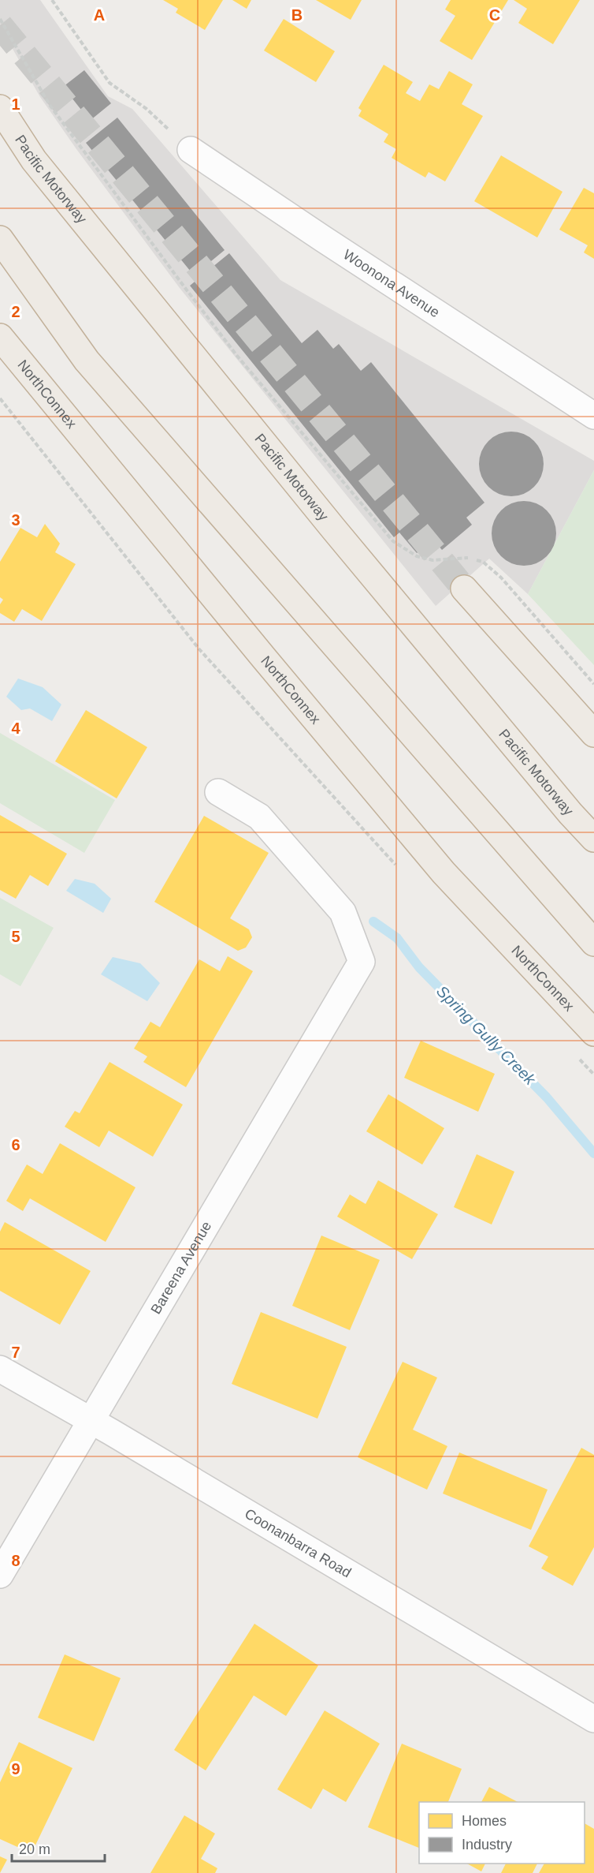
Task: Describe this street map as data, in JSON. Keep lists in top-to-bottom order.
{
  "streets": {
    "highway": ["Pacific Motorway", "NorthConnex"],
    "street": ["Woonona Avenue", "Bareena Avenue", "Coonanbarra Road"]
  },
  "crossings": [
    ["Bareena Avenue", "Coonanbarra Road"]
  ],
  "water": ["Spring Gully Creek"],
  "legend": ["Homes", "Industry"],
  "scale_bar": "20 m",
  "grid": {
    "columns": ["A", "B", "C"],
    "rows": [
      "1",
      "2",
      "3",
      "4",
      "5",
      "6",
      "7",
      "8",
      "9"
    ]
  }
}
